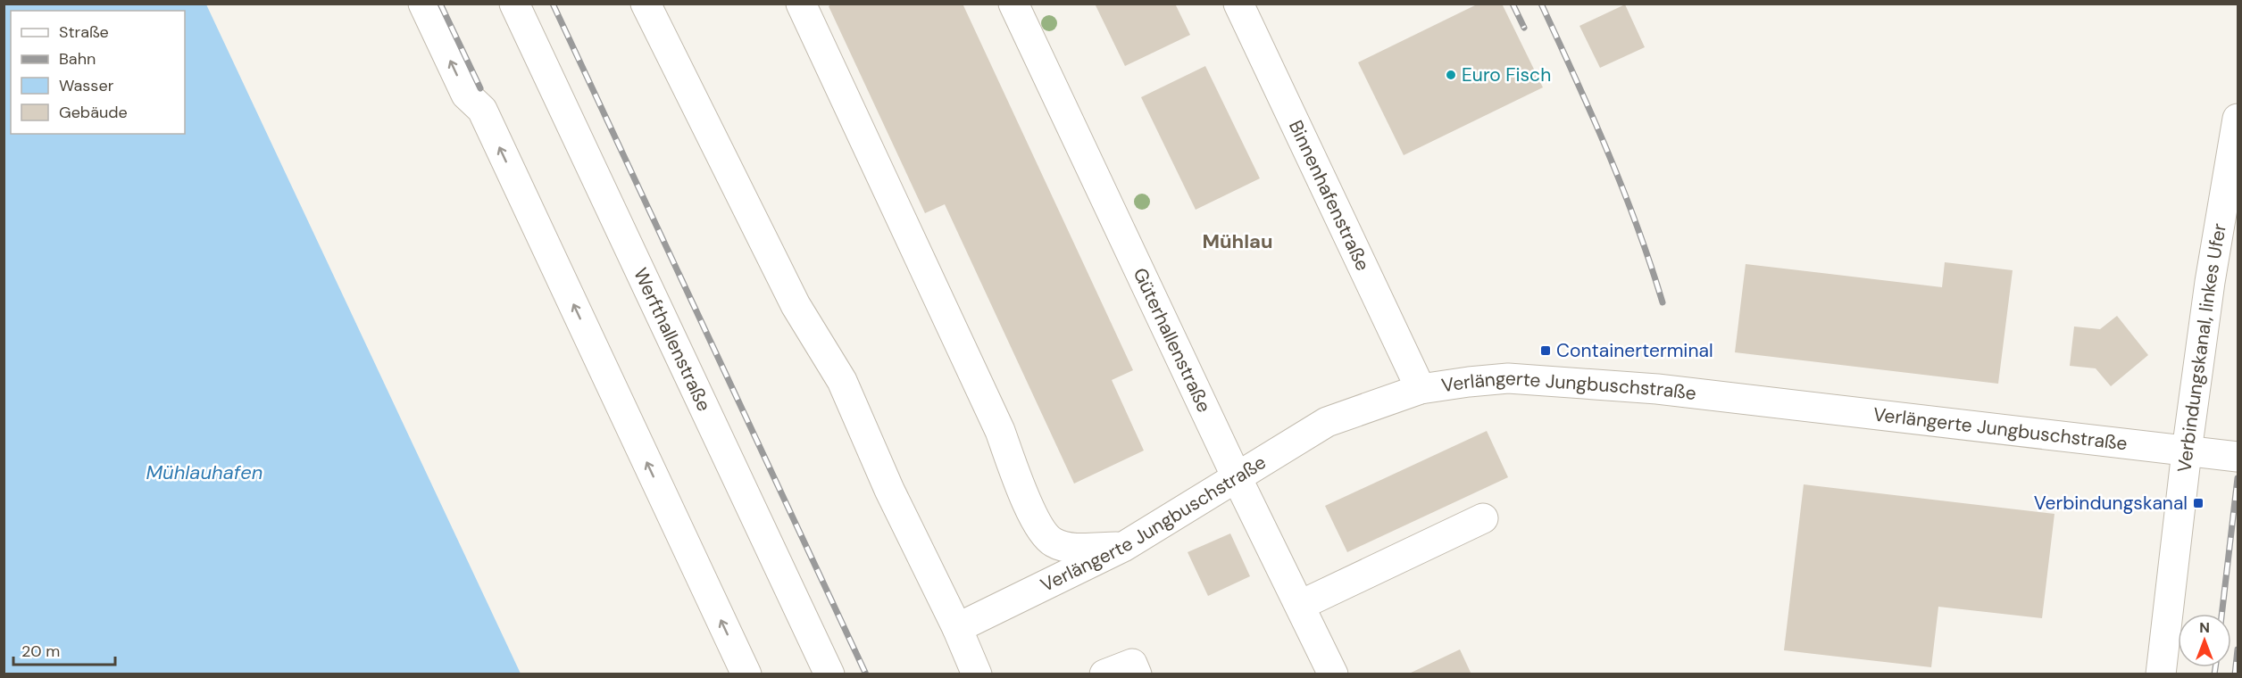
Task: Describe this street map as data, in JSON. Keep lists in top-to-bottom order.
{
  "streets": {
    "street": [
      "Binnenhafenstraße",
      "Werfthallenstraße",
      "Güterhallenstraße",
      "Verbindungskanal, linkes Ufer",
      "Verlängerte Jungbuschstraße"
    ]
  },
  "crossings": [
    ["Binnenhafenstraße", "Verlängerte Jungbuschstraße"],
    ["Güterhallenstraße", "Verlängerte Jungbuschstraße"],
    ["Verbindungskanal, linkes Ufer", "Verlängerte Jungbuschstraße"]
  ],
  "districts": ["Mühlau"],
  "water": ["Mühlauhafen"],
  "places": {
    "other": ["Euro Fisch"],
    "transit": ["Containerterminal", "Verbindungskanal"]
  },
  "legend": [
    "Straße",
    "Bahn",
    "Wasser",
    "Gebäude"
  ],
  "scale_bar": "20 m",
  "north": "top"
}
